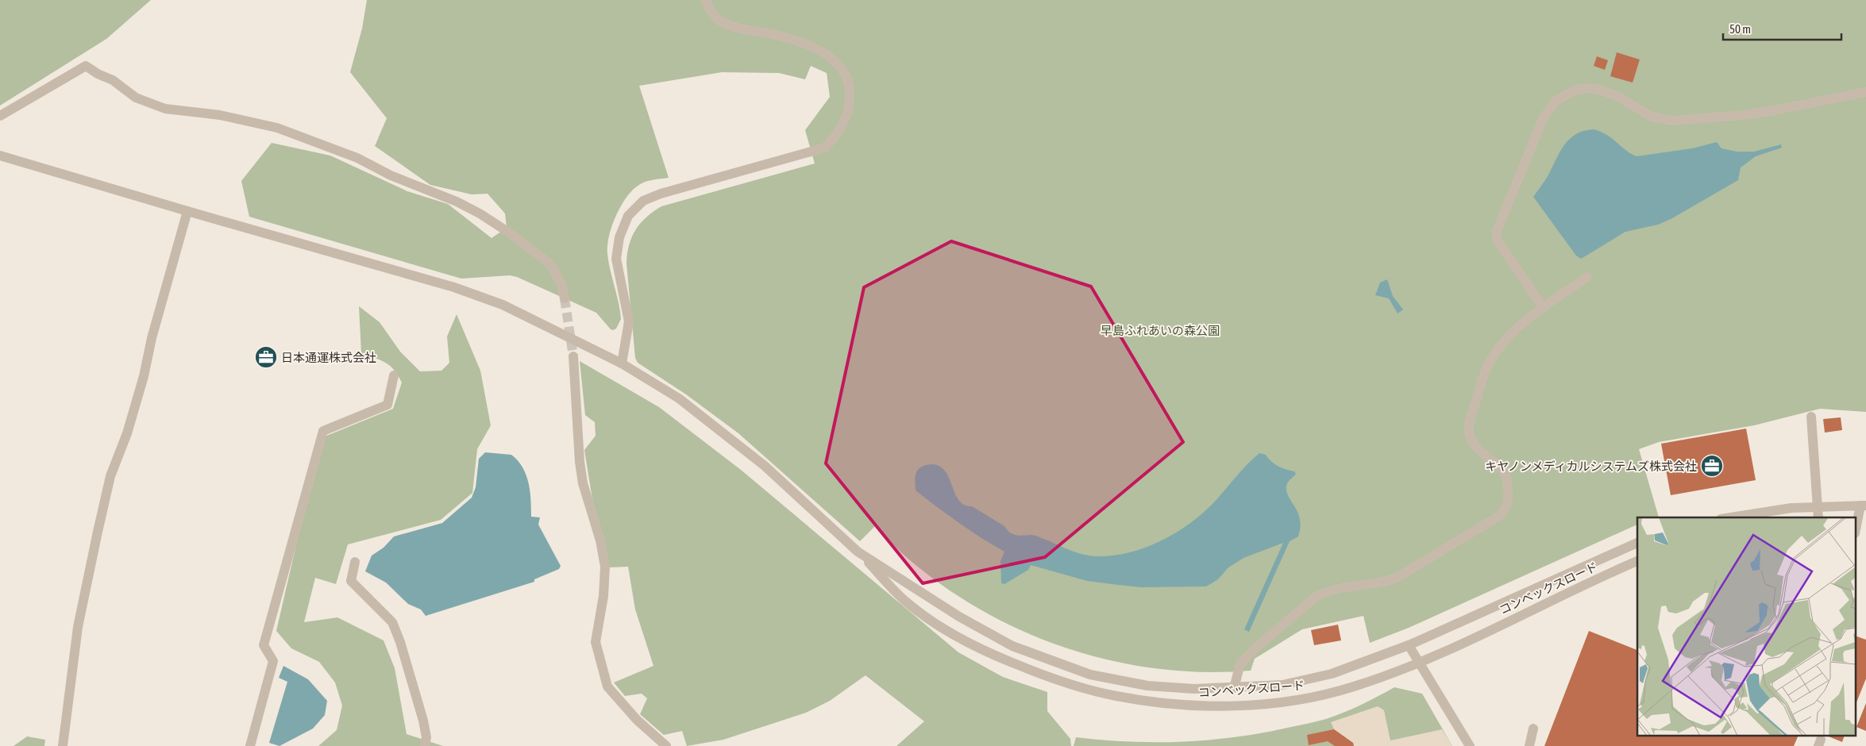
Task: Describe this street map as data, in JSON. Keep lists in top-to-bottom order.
{
  "streets": {
    "street": ["コンベックスロード"]
  },
  "parks": ["早島ふれあいの森公園"],
  "places": {
    "office": ["日本通運株式会社", "キヤノンメディカルシステムズ株式会社"]
  },
  "scale_bar": "50 m"
}
